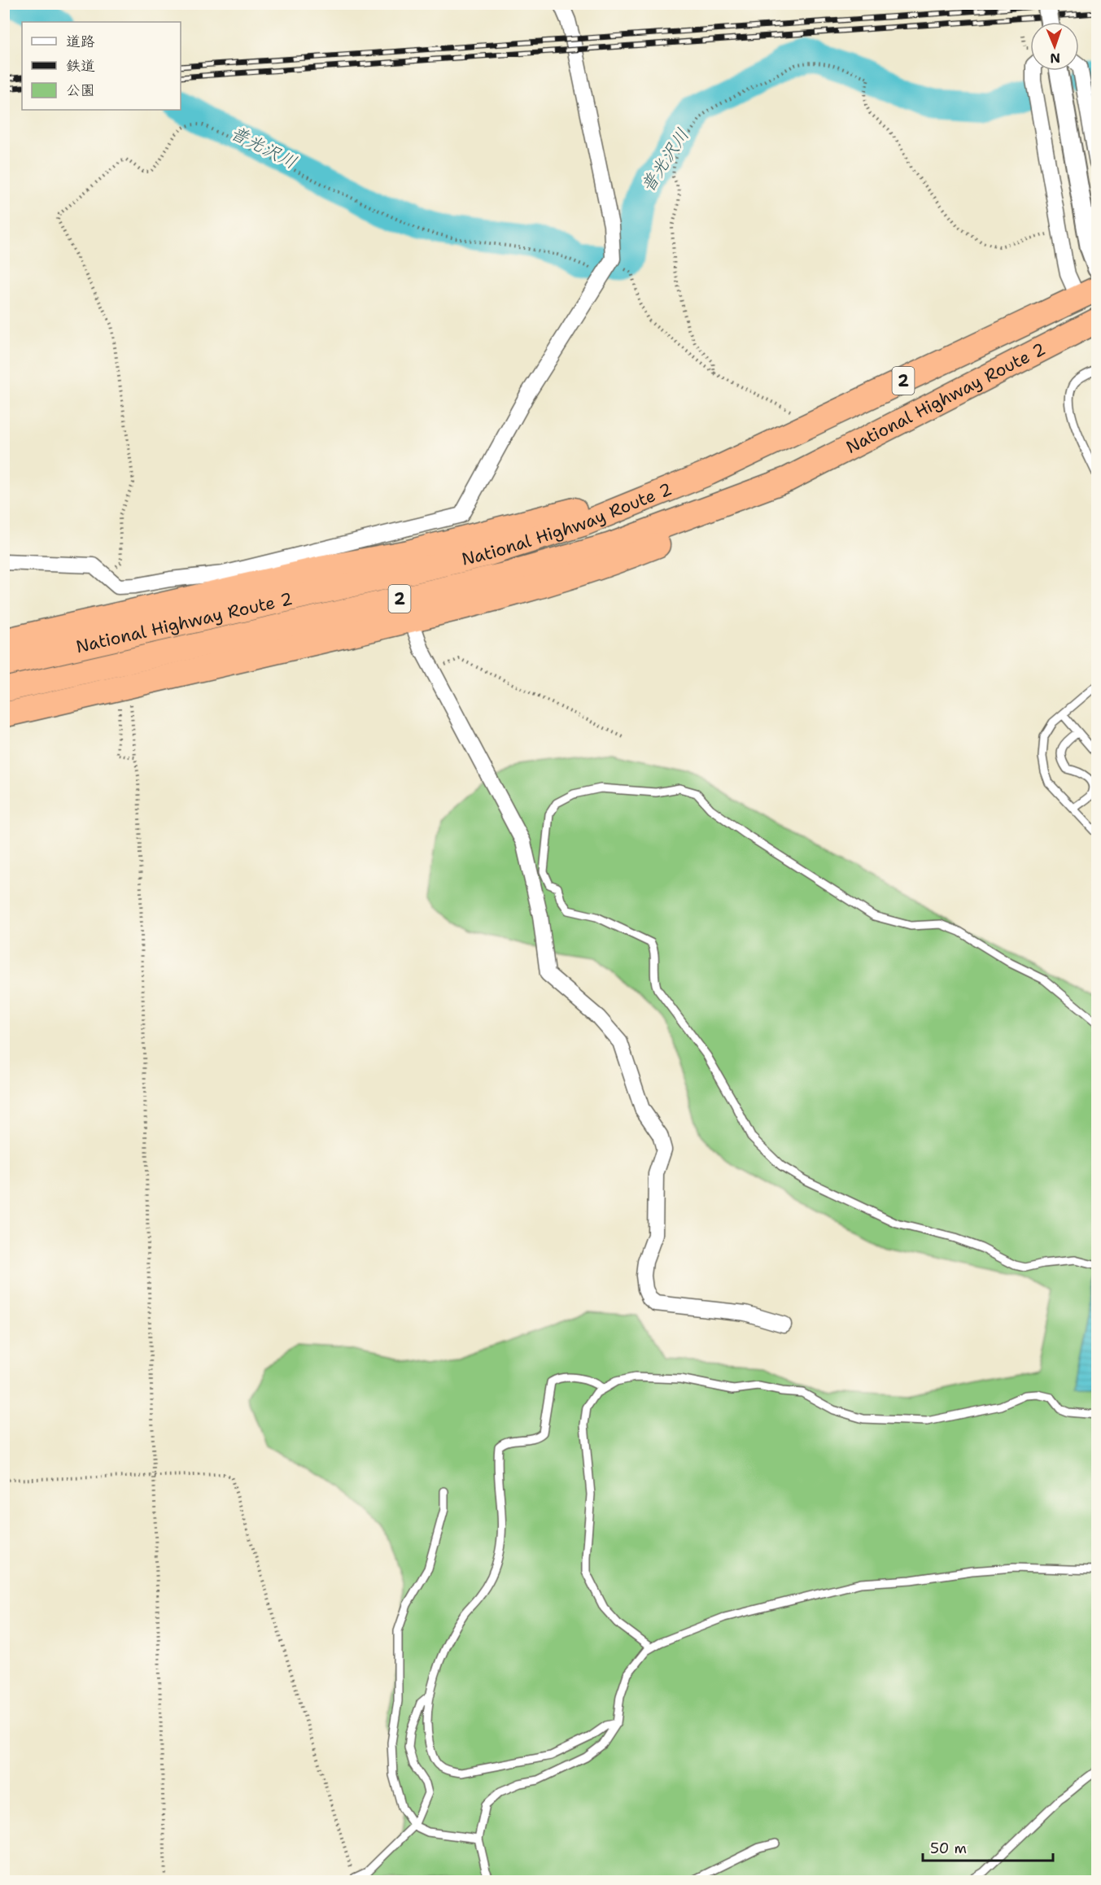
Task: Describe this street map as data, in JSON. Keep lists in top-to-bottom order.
{
  "streets": {
    "highway": ["2", "National Highway Route 2"]
  },
  "water": ["普光沢川"],
  "legend": ["道路", "鉄道", "公園"],
  "scale_bar": "50 m",
  "north": "bottom"
}
